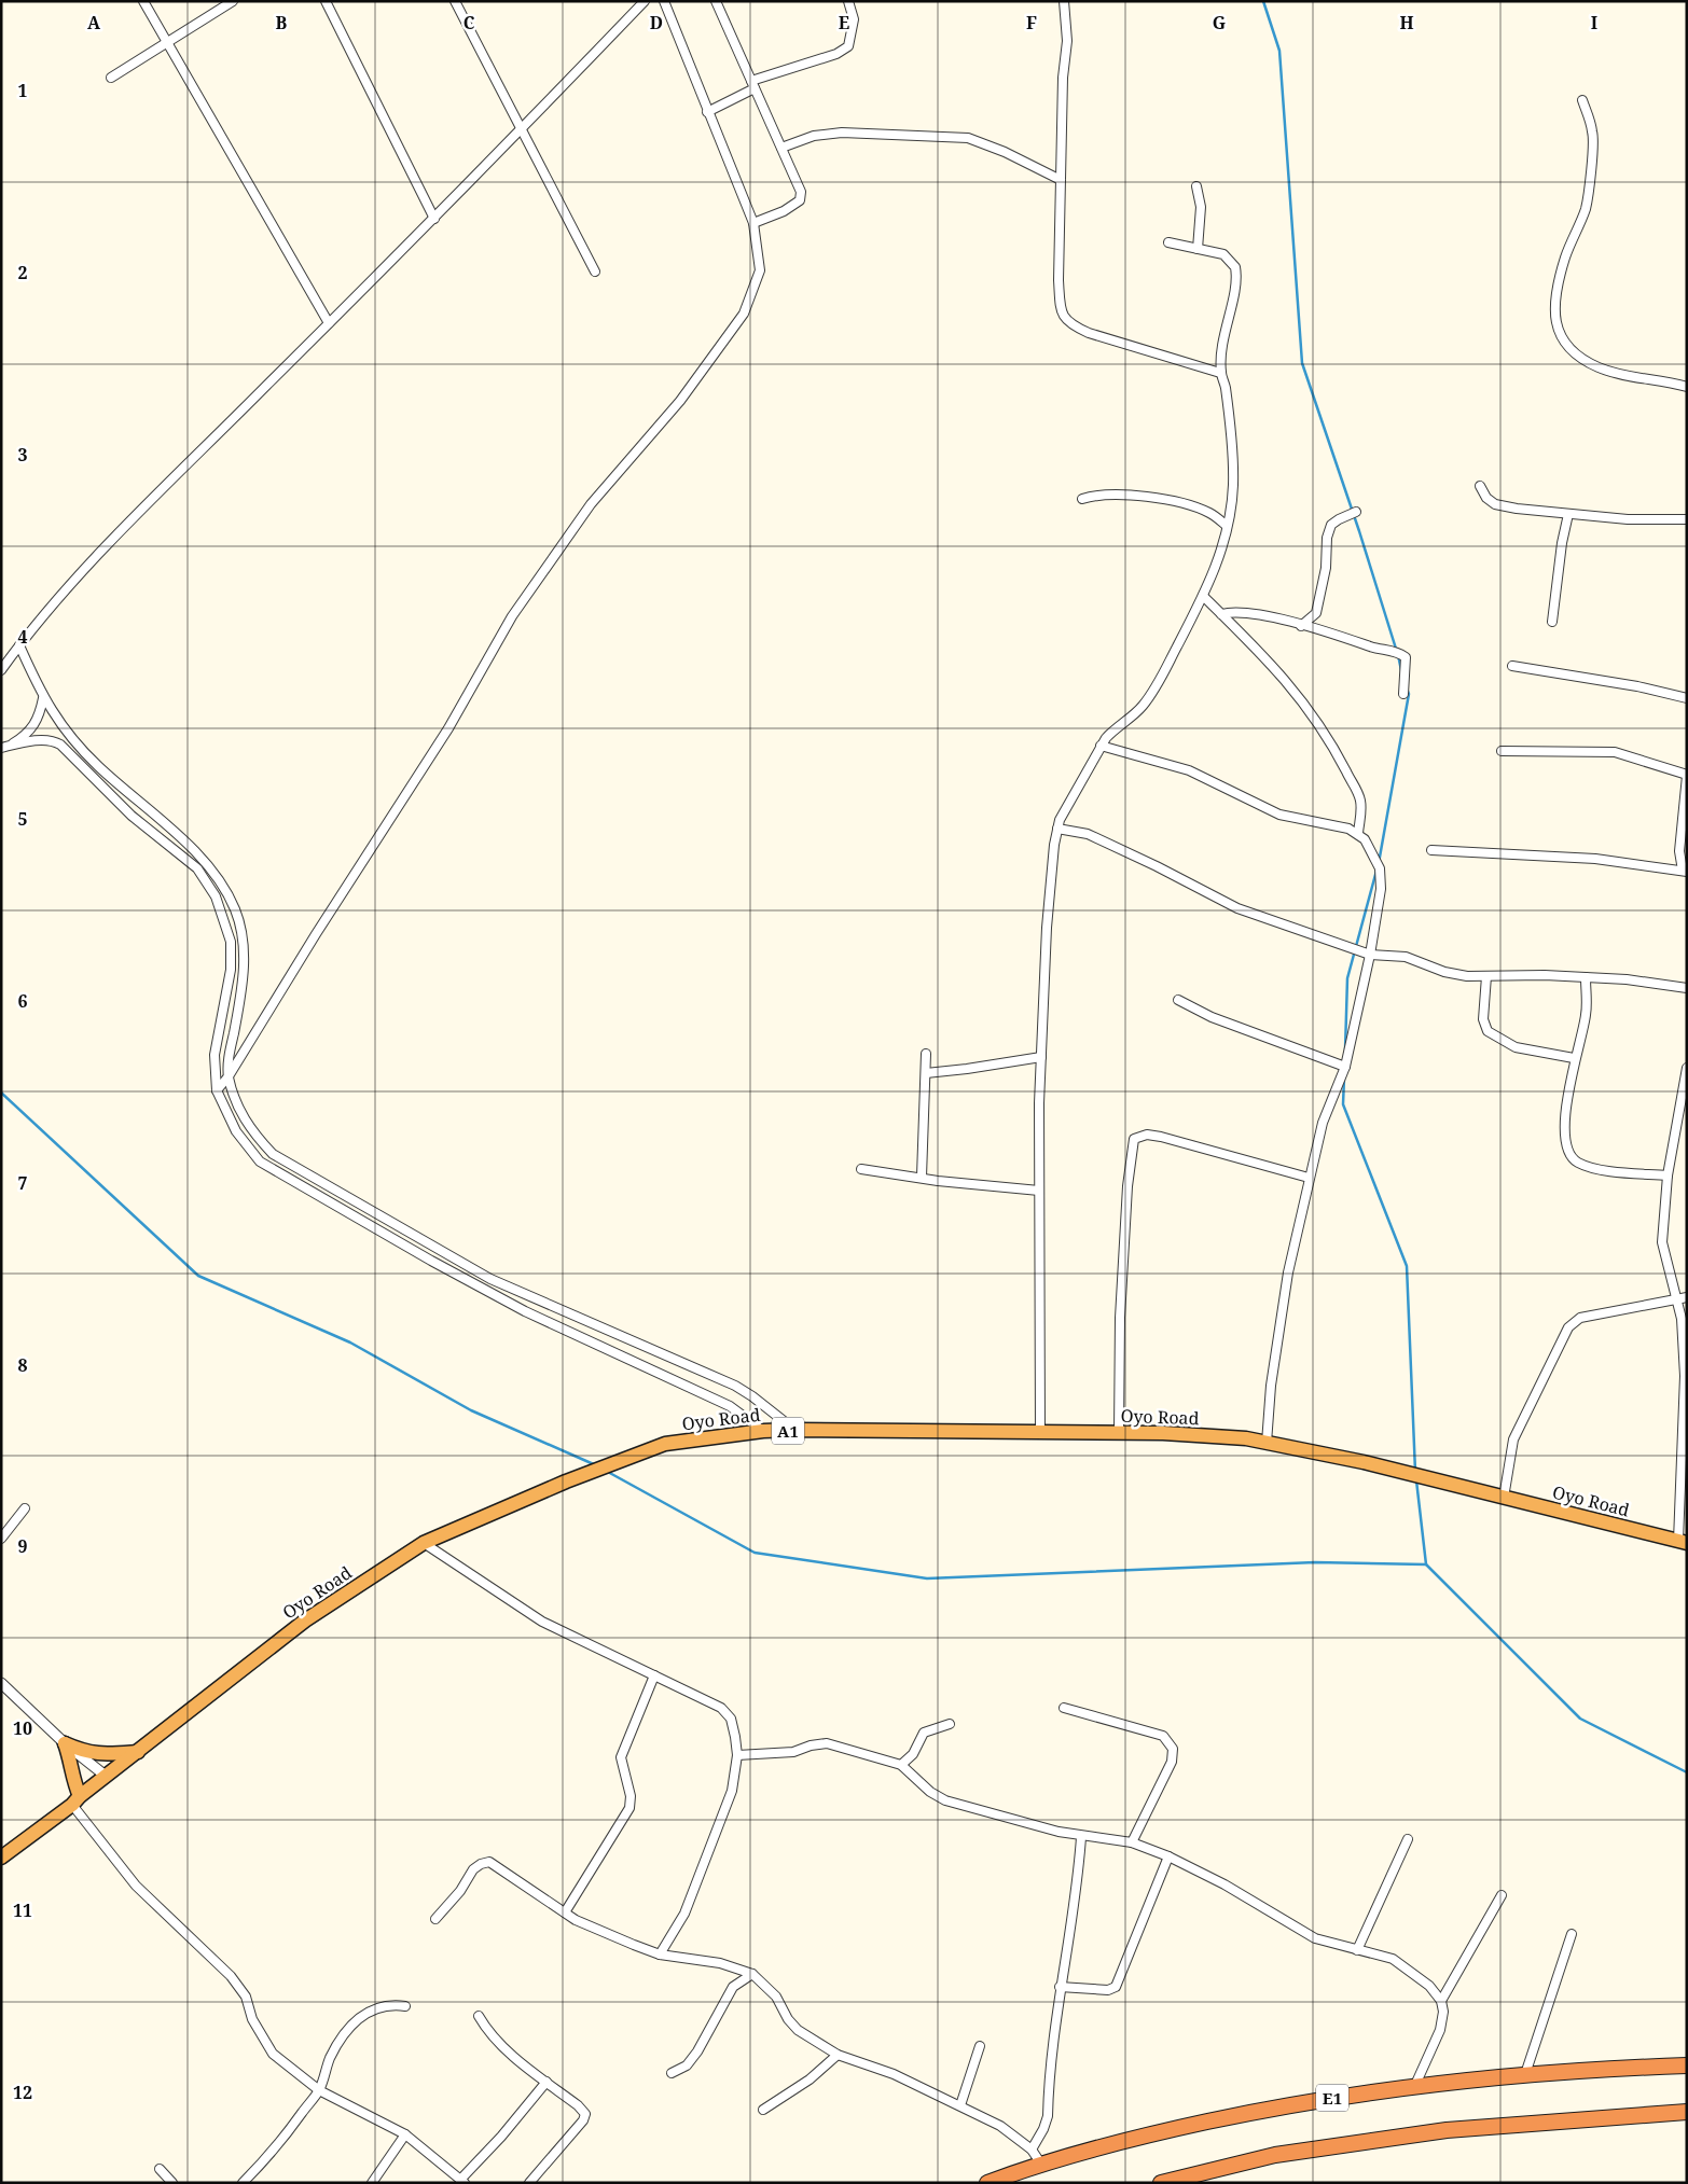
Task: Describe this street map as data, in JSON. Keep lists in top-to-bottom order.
{
  "streets": {
    "highway": ["Oyo Road", "A1", "E1"]
  },
  "grid": {
    "columns": [
      "A",
      "B",
      "C",
      "D",
      "E",
      "F",
      "G",
      "H",
      "I"
    ],
    "rows": [
      "1",
      "2",
      "3",
      "4",
      "5",
      "6",
      "7",
      "8",
      "9",
      "10",
      "11",
      "12"
    ]
  }
}
